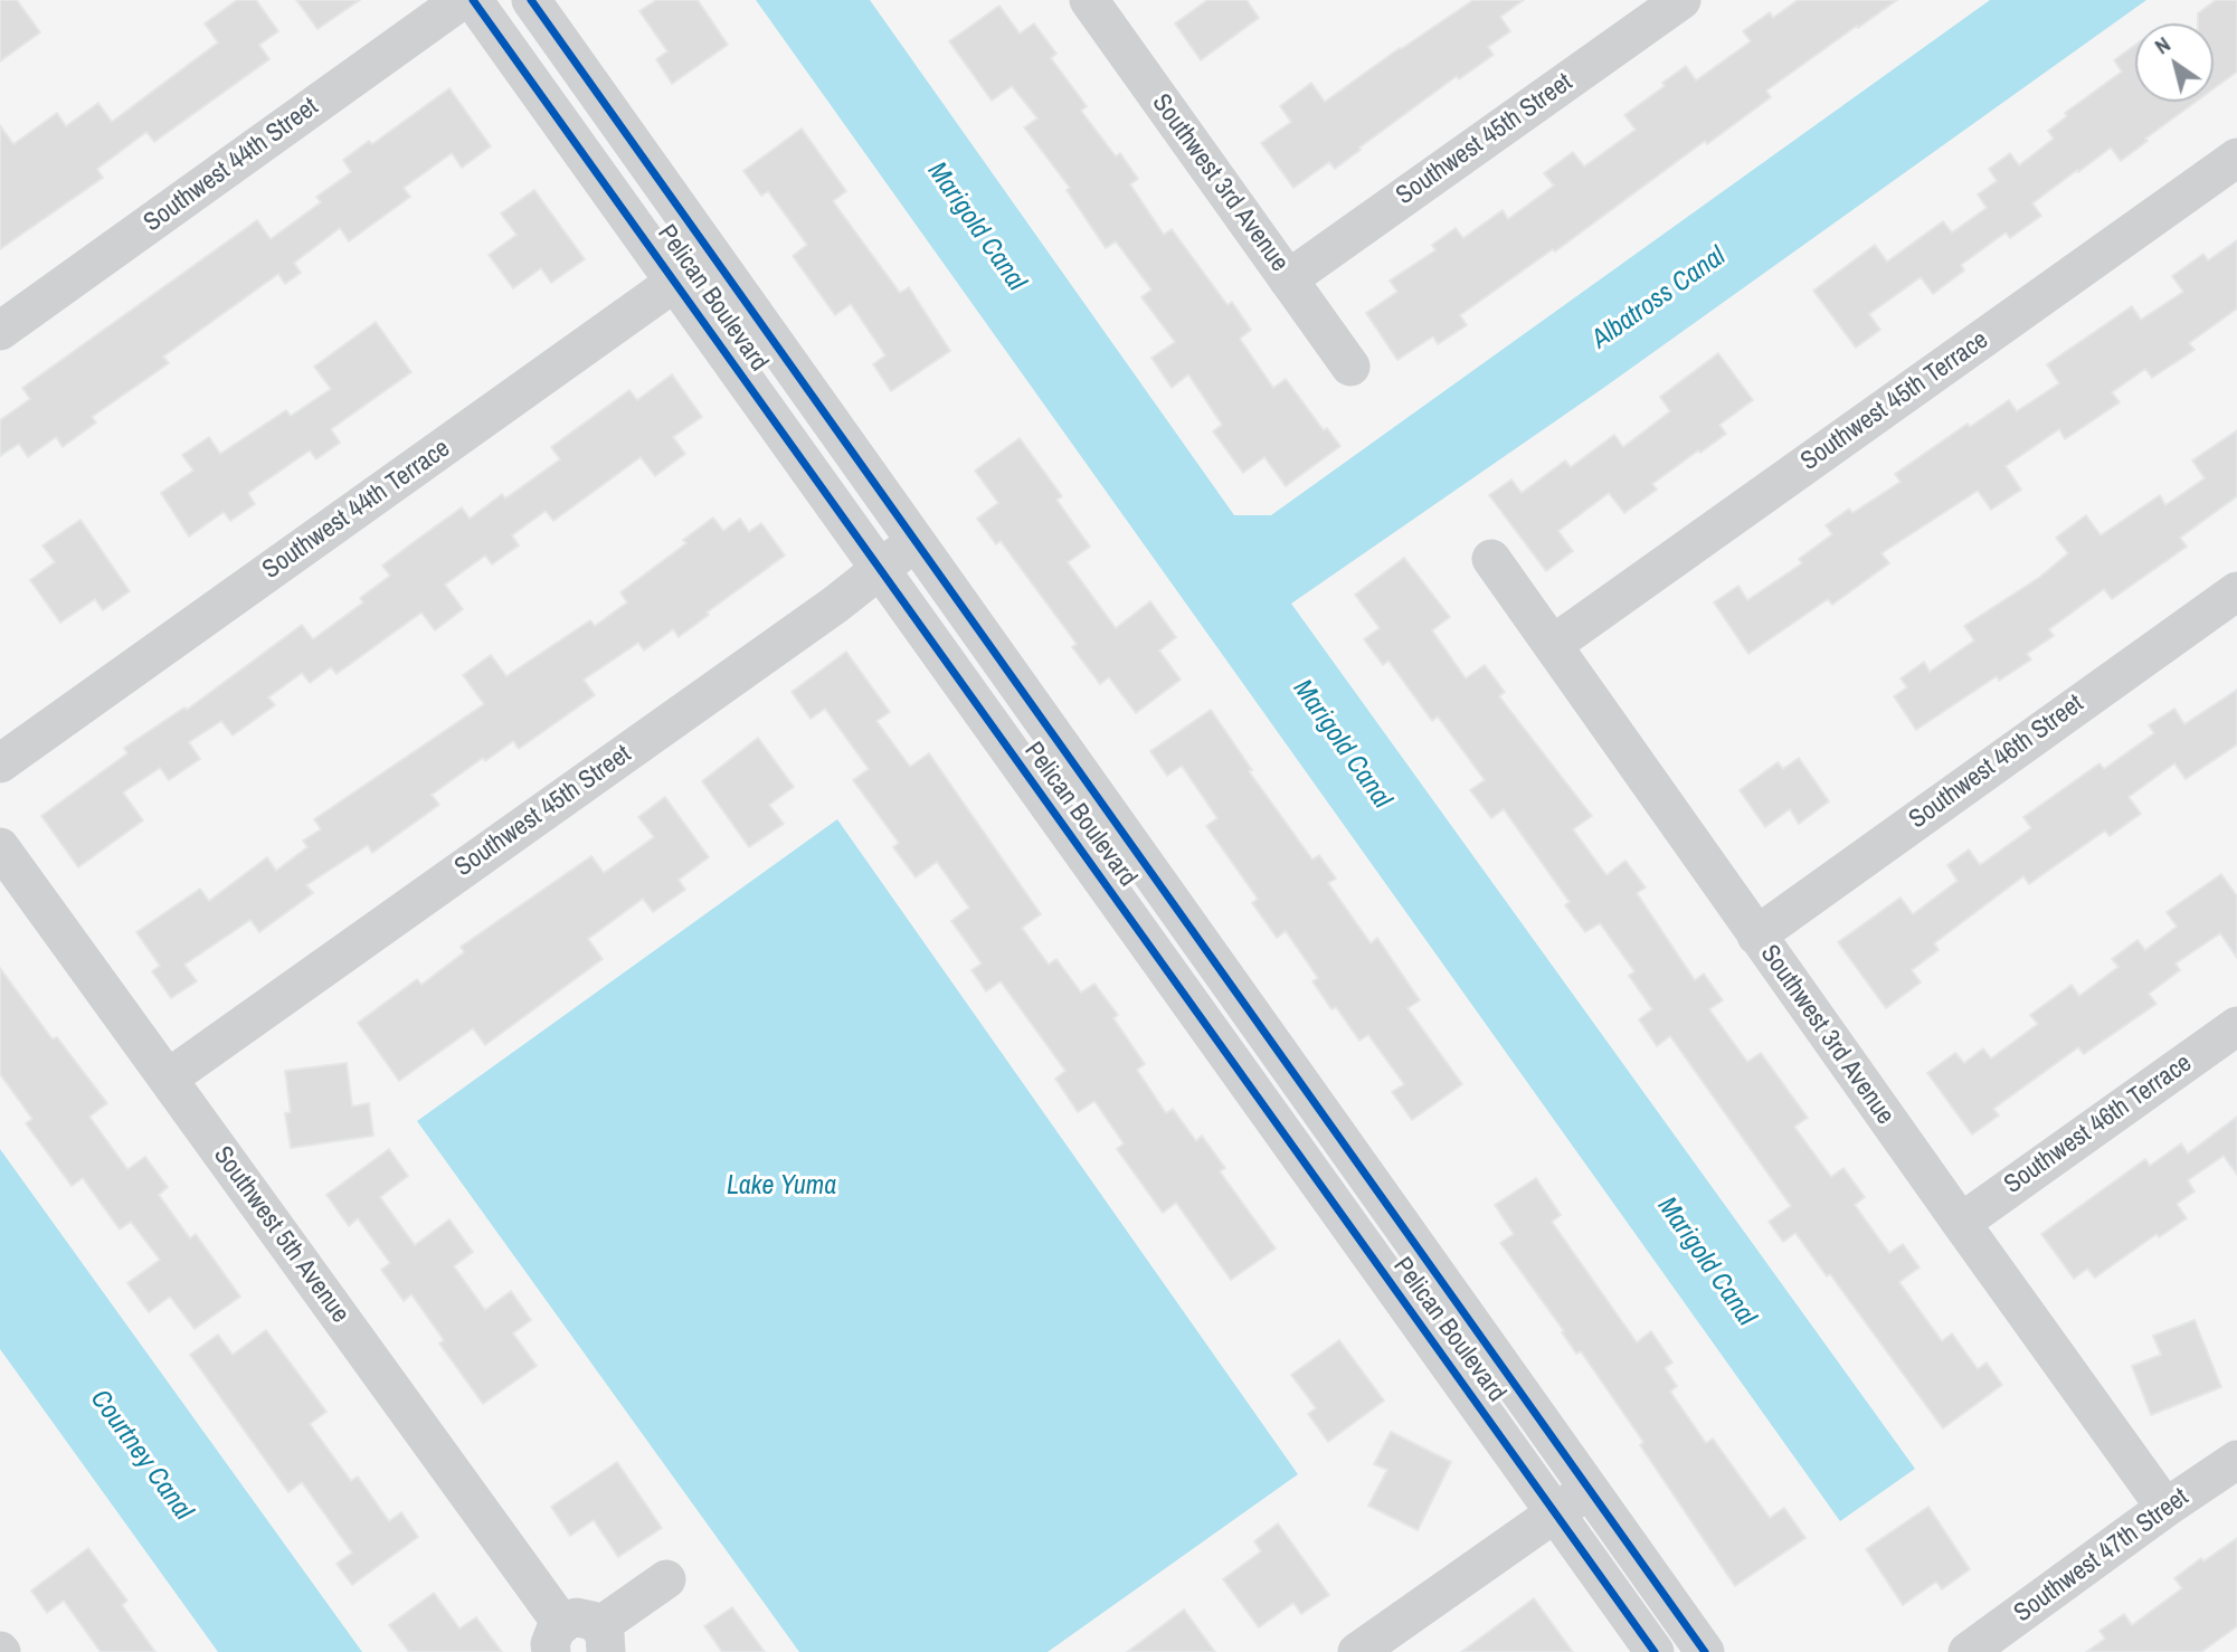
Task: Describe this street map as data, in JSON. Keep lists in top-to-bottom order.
{
  "streets": {
    "street": [
      "Southwest 45th Street",
      "Southwest 44th Street",
      "Southwest 3rd Avenue",
      "Pelican Boulevard",
      "Southwest 45th Terrace",
      "Southwest 44th Terrace",
      "Southwest 46th Street",
      "Southwest 46th Terrace",
      "Southwest 5th Avenue",
      "Southwest 47th Street"
    ]
  },
  "crossings": [
    ["Southwest 45th Street", "Southwest 3rd Avenue"],
    ["Southwest 45th Street", "Pelican Boulevard"],
    ["Southwest 45th Street", "Southwest 5th Avenue"],
    ["Southwest 3rd Avenue", "Southwest 45th Terrace"],
    ["Southwest 3rd Avenue", "Southwest 46th Street"],
    ["Southwest 3rd Avenue", "Southwest 46th Terrace"],
    ["Southwest 3rd Avenue", "Southwest 47th Street"],
    ["Pelican Boulevard", "Southwest 44th Terrace"]
  ],
  "water": [
    "Marigold Canal",
    "Albatross Canal",
    "Lake Yuma",
    "Courtney Canal"
  ],
  "north": "top left"
}
